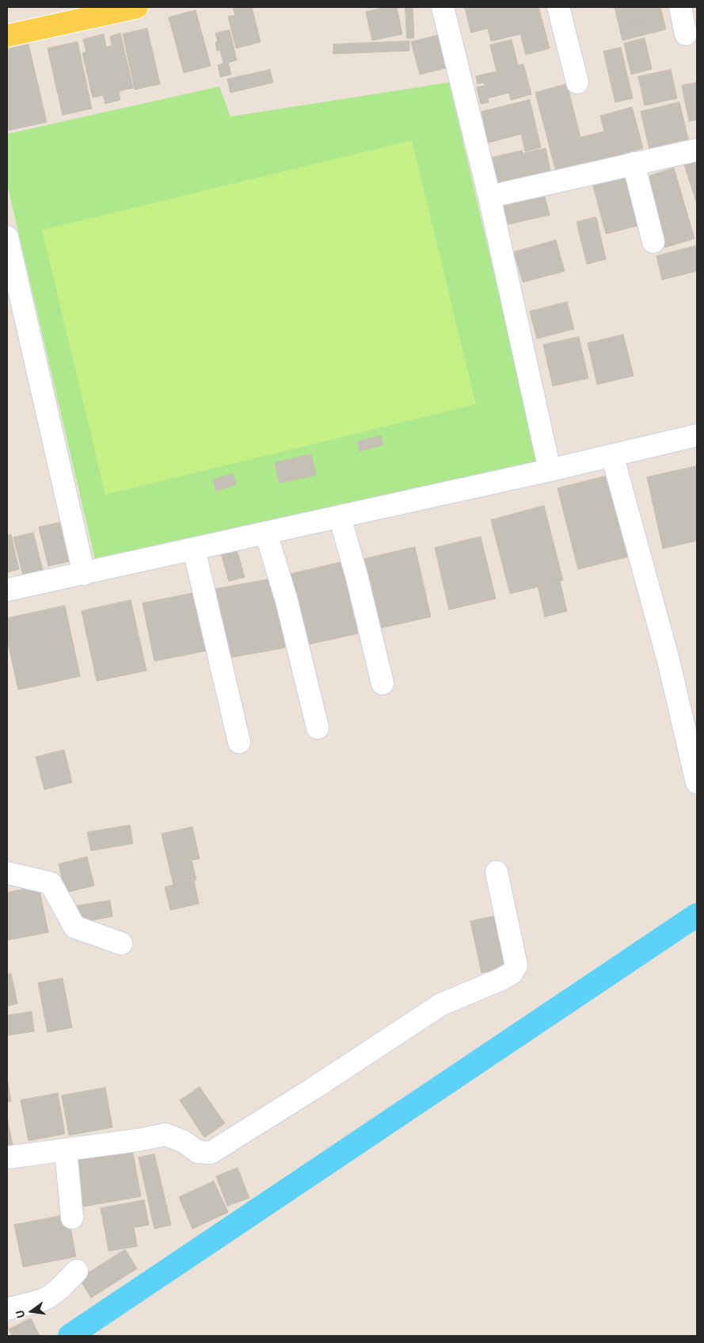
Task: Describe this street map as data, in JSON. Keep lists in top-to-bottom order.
{
  "north": "left"
}
